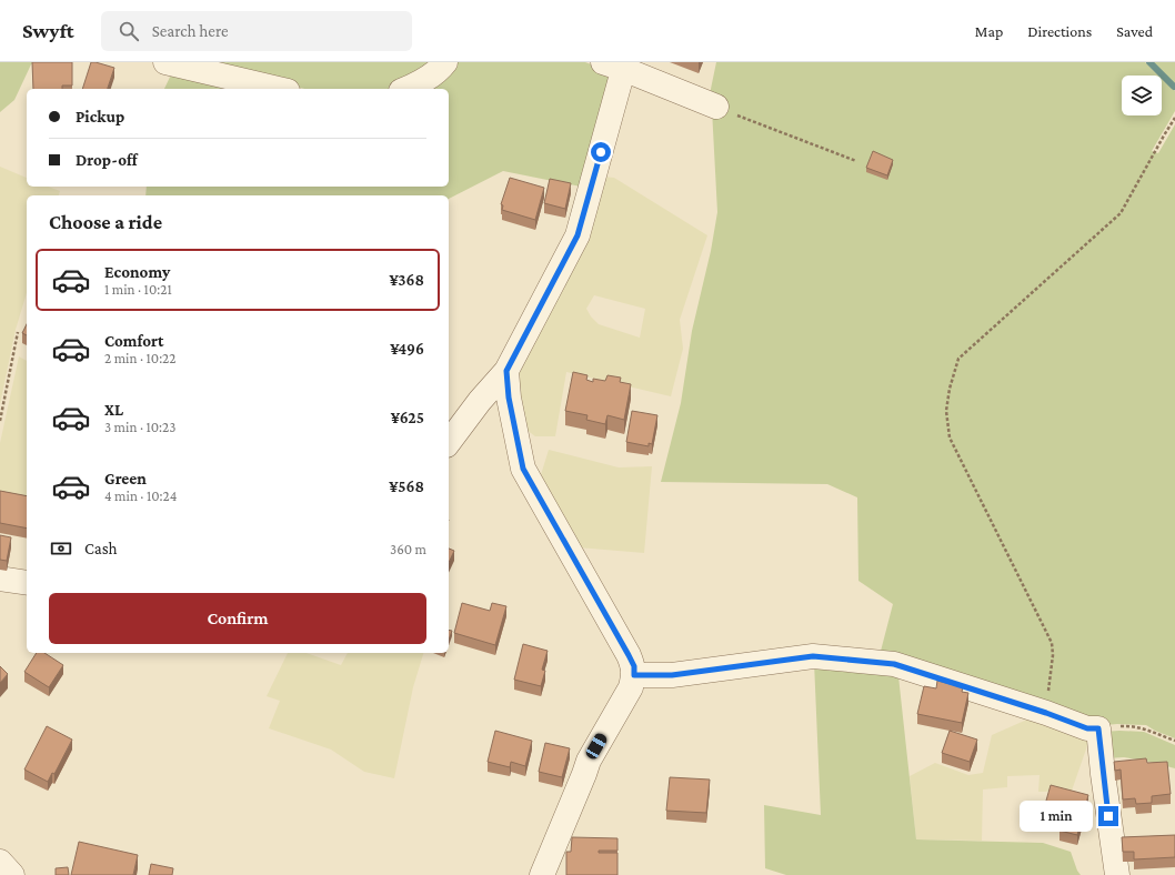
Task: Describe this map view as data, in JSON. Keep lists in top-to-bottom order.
{
  "page": {
    "header": "Swyft",
    "search": "Search here",
    "nav": ["Map", "Directions", "Saved"],
    "banner": ["Pickup", "Drop-off"],
    "heading": "Choose a ride",
    "list": [
      {
        "name": "Economy",
        "note": "1 min · 10:21",
        "value": "¥368"
      },
      {
        "name": "Comfort",
        "note": "2 min · 10:22",
        "value": "¥496"
      },
      {
        "name": "XL",
        "note": "3 min · 10:23",
        "value": "¥625"
      },
      {
        "name": "Green",
        "note": "4 min · 10:24",
        "value": "¥568"
      }
    ],
    "pay": ["Cash", "360 m"],
    "buttons": "Confirm",
    "bubble": "1 min"
  }
}
